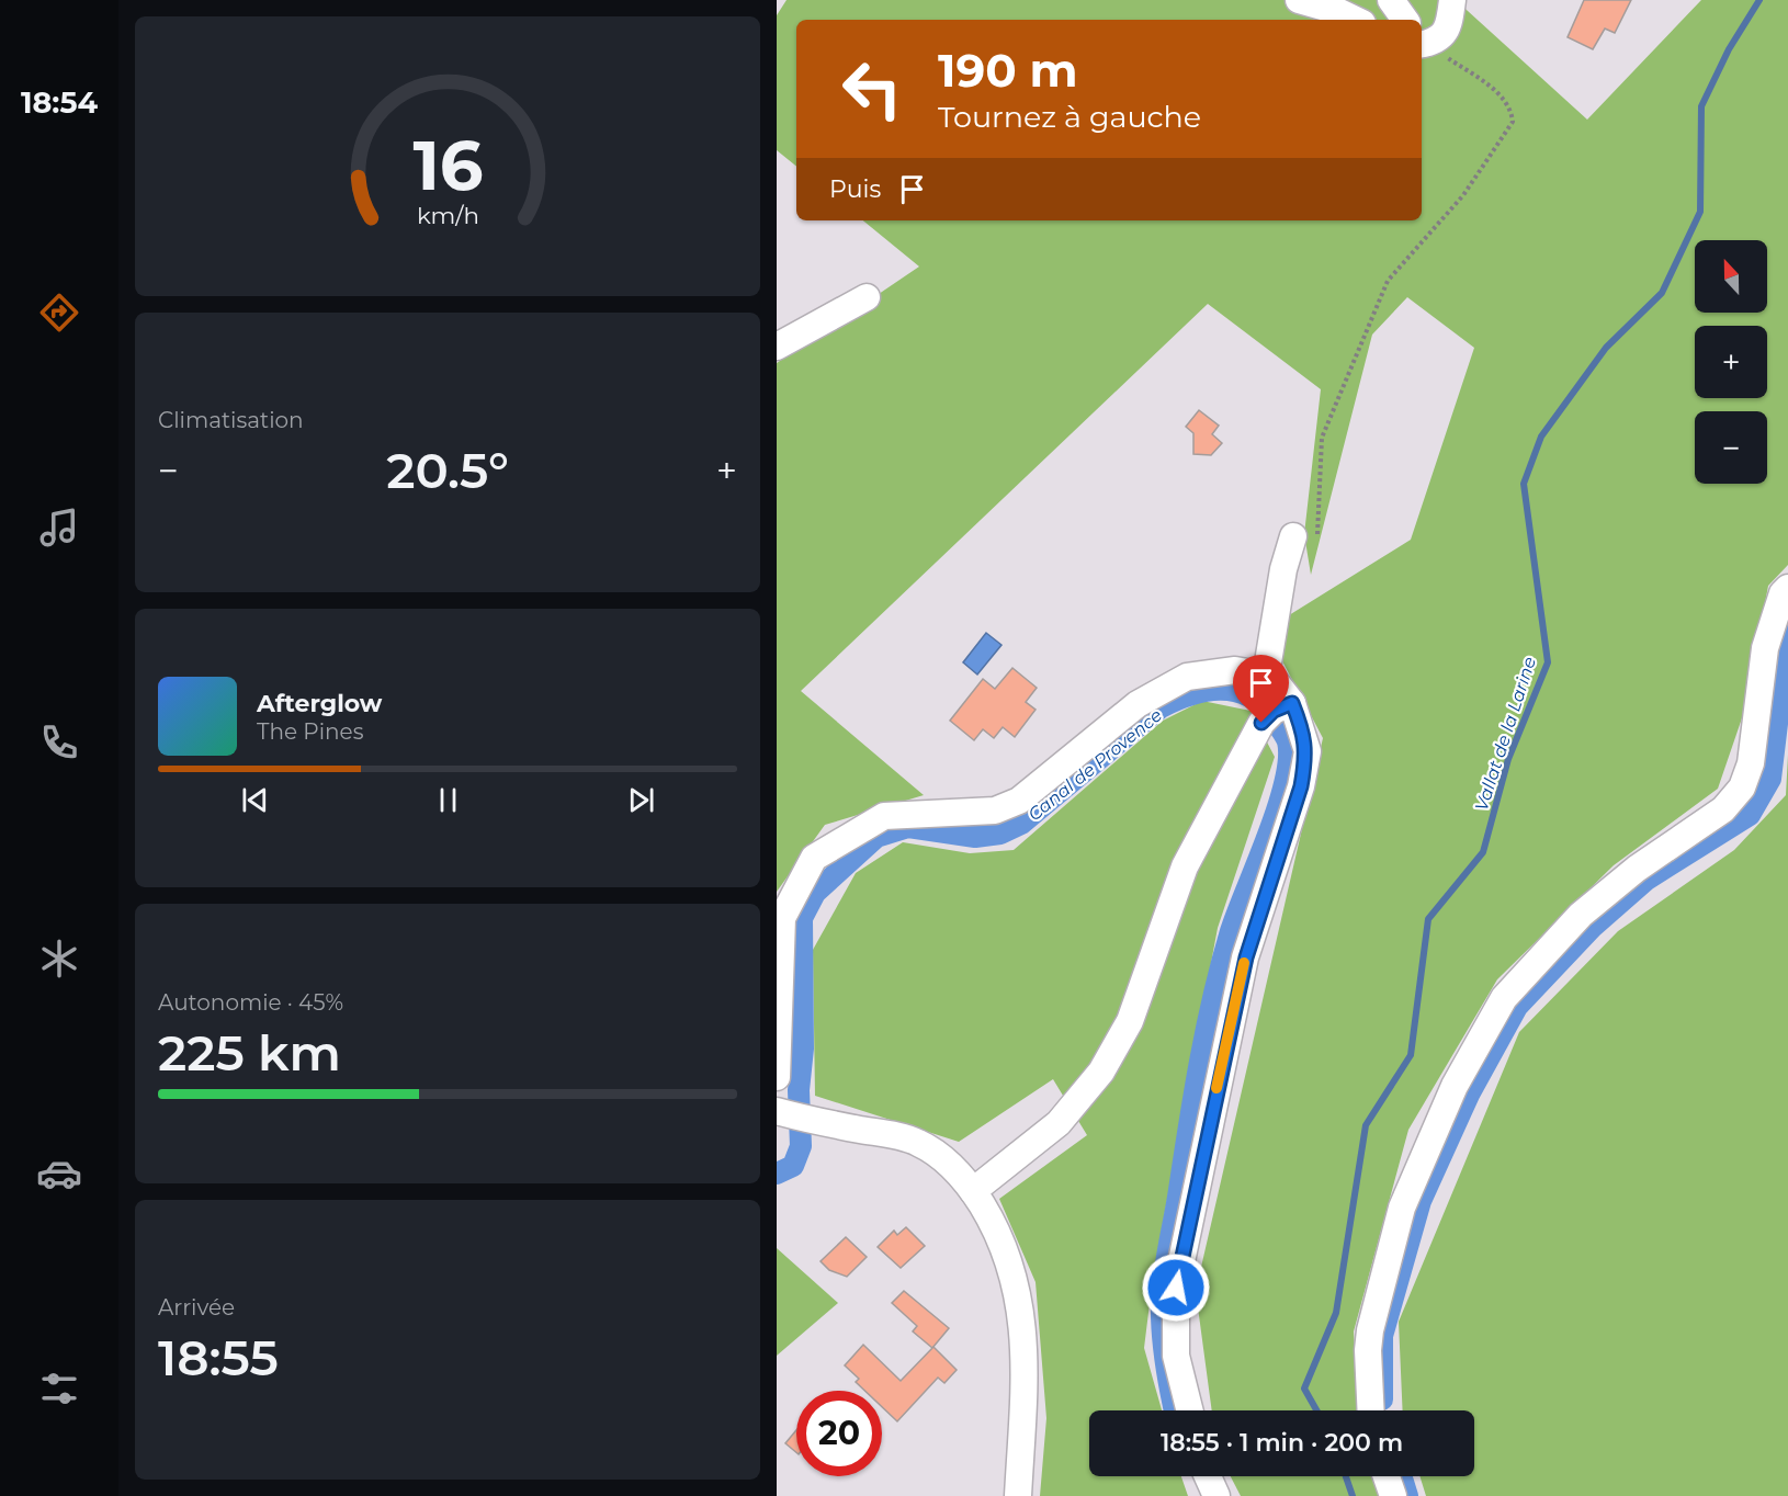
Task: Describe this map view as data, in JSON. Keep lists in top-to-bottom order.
{
  "water": ["Vallat de la Larine", "Canal de Provence"],
  "north": "top",
  "page": {
    "tabs": "18:54",
    "turn": ["190 m", "Tournez à gauche"],
    "then": "Puis",
    "map_buttons": ["+", "−"],
    "tile": [
      "Climatisation",
      ["Autonomie · 45%", "225 km"],
      ["Arrivée", "18:55"]
    ],
    "heat": ["−", "20.5°", "+"],
    "song": ["Afterglow", "The Pines"],
    "limit": "20",
    "trip": "18:55 · 1 min · 200 m",
    "gauge": ["16", "km/h"]
  }
}
